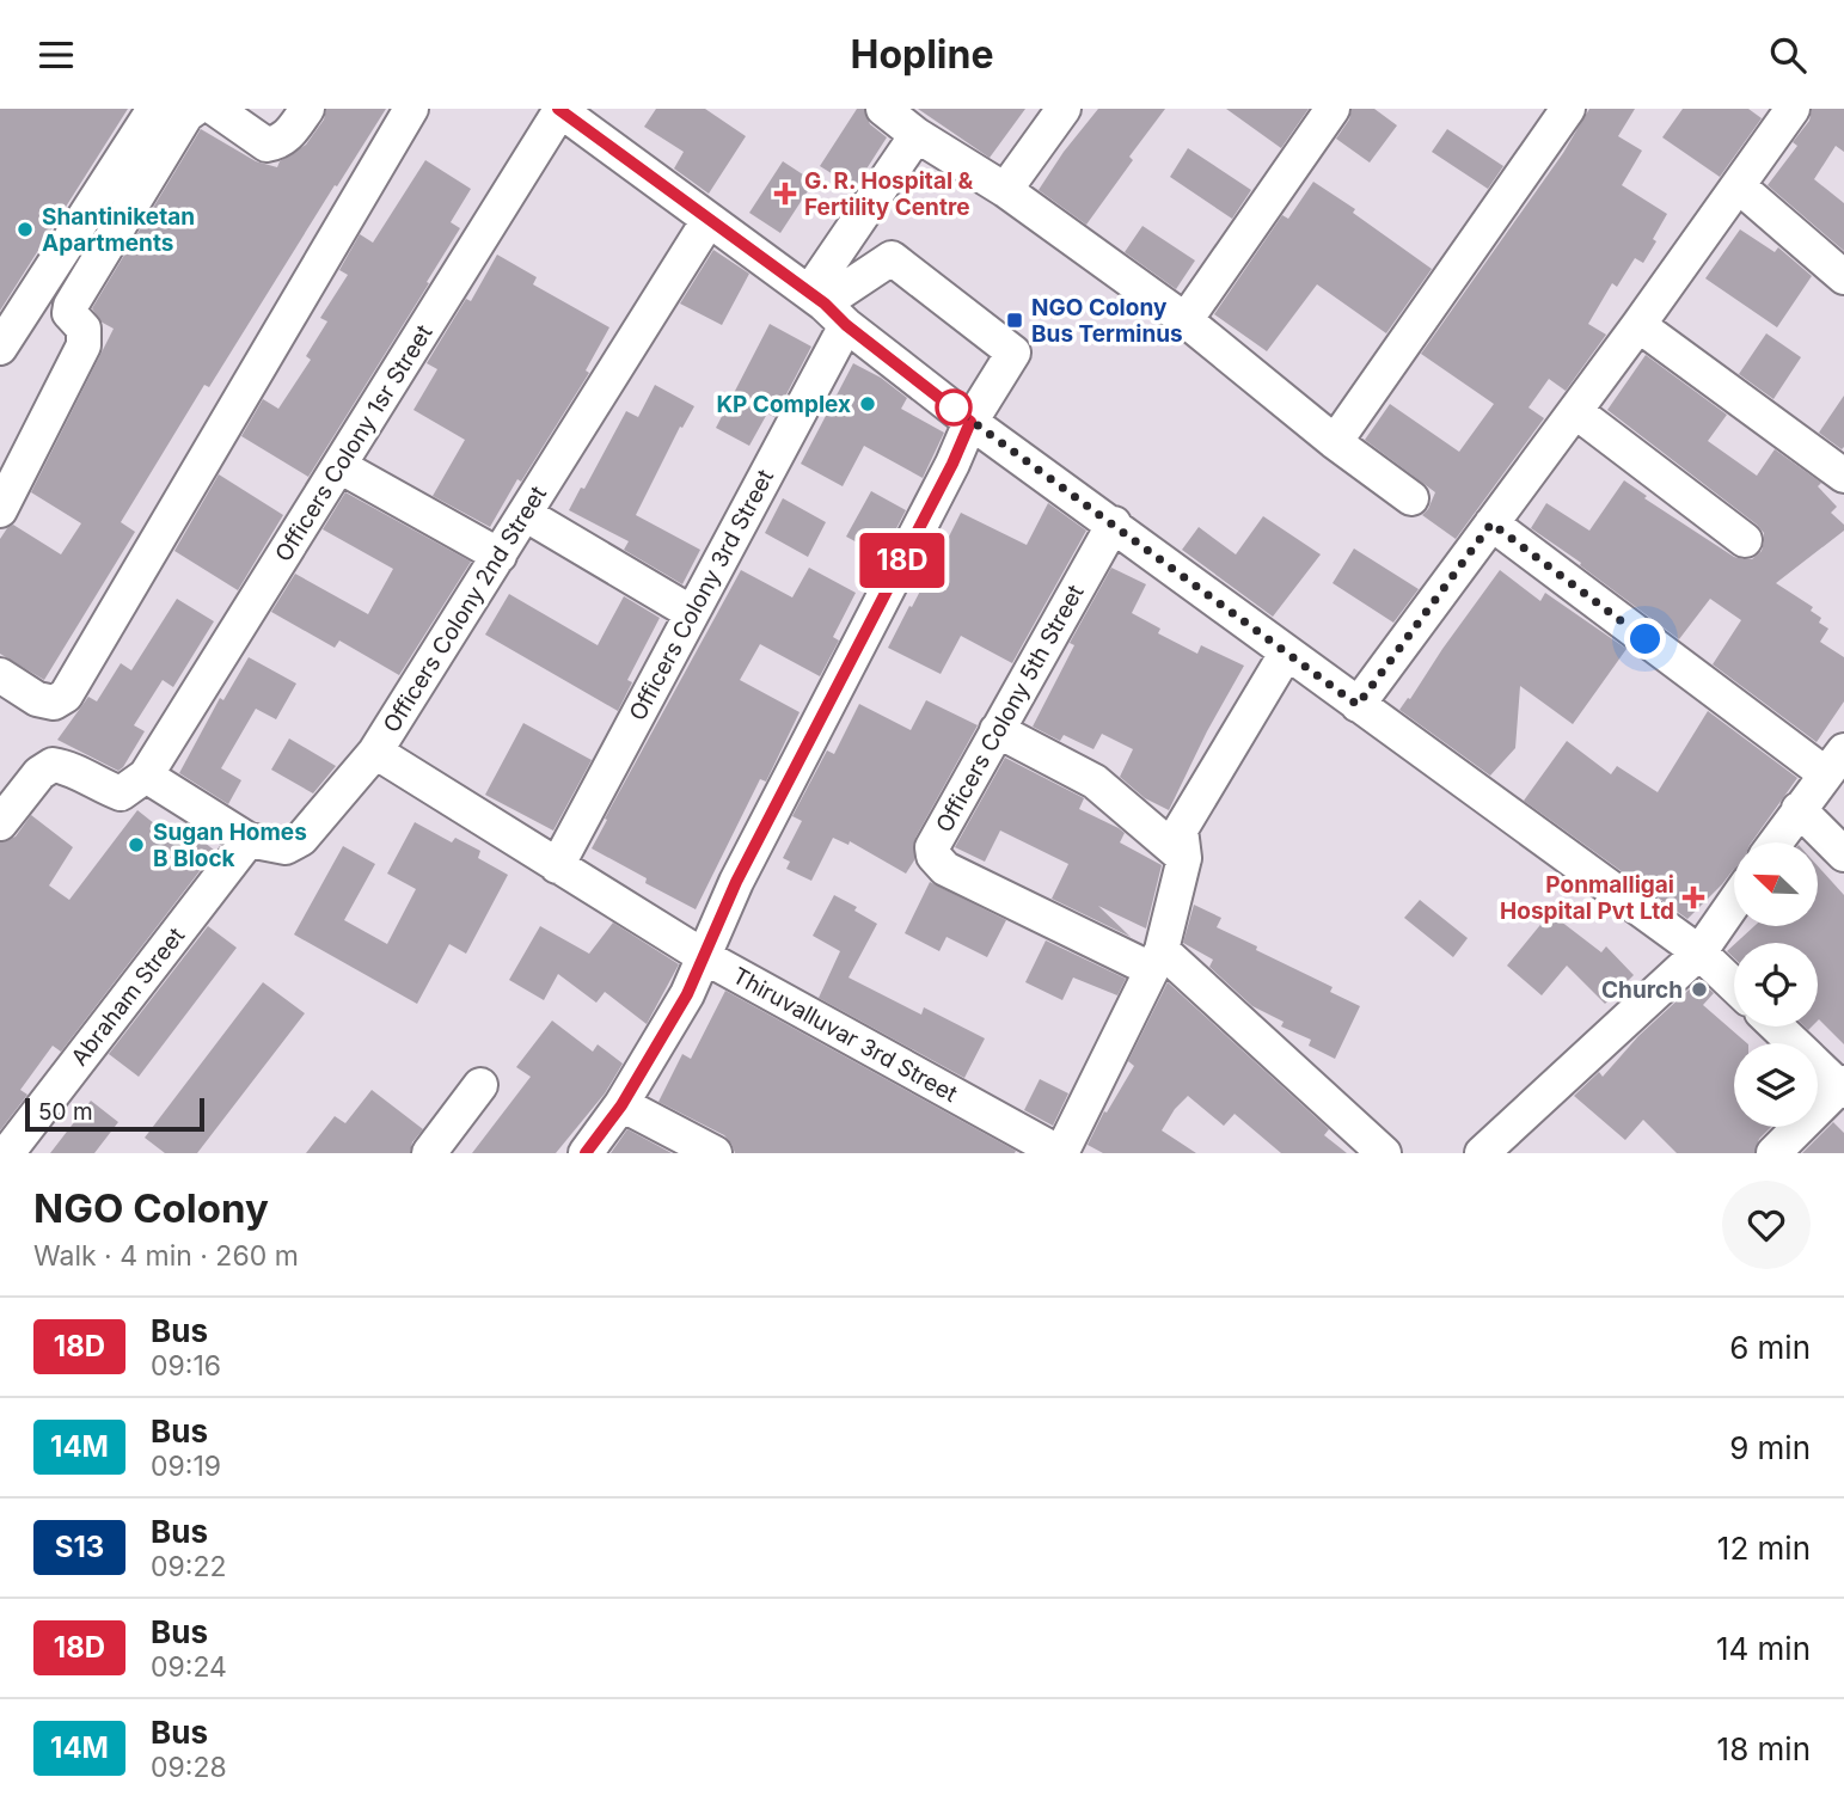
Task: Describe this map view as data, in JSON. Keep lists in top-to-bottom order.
{
  "streets": {
    "street": [
      "Officers Colony 1sr Street",
      "Officers Colony 3rd Street",
      "Officers Colony 2nd Street",
      "Officers Colony 5th Street",
      "Abraham Street",
      "Thiruvalluvar 3rd Street"
    ]
  },
  "crossings": [
    ["Officers Colony 1sr Street", "Officers Colony 2nd Street"],
    ["Officers Colony 3rd Street", "Thiruvalluvar 3rd Street"],
    ["Officers Colony 2nd Street", "Abraham Street"],
    ["Officers Colony 2nd Street", "Thiruvalluvar 3rd Street"]
  ],
  "places": {
    "health": ["G. R. Hospital & Fertility Centre", "Ponmalligai Hospital Pvt Ltd"],
    "other": [
      "Shantiniketan Apartments",
      "KP Complex",
      "Sugan Homes B Block",
      "Church"
    ],
    "transit": ["NGO Colony Bus Terminus"]
  },
  "lines": ["bus line 18D"],
  "scale_bar": "50 m",
  "north": "top left",
  "page": {
    "header": "Hopline",
    "on_map": "18D",
    "scale": "50 m",
    "heading": ["NGO Colony", "Walk · 4 min · 260 m"],
    "list": [
      {
        "mark": "18D",
        "name": "Bus",
        "note": "09:16",
        "value": "6 min"
      },
      {
        "mark": "14M",
        "name": "Bus",
        "note": "09:19",
        "value": "9 min"
      },
      {
        "mark": "S13",
        "name": "Bus",
        "note": "09:22",
        "value": "12 min"
      },
      {
        "mark": "18D",
        "name": "Bus",
        "note": "09:24",
        "value": "14 min"
      },
      {
        "mark": "14M",
        "name": "Bus",
        "note": "09:28",
        "value": "18 min"
      }
    ]
  }
}
